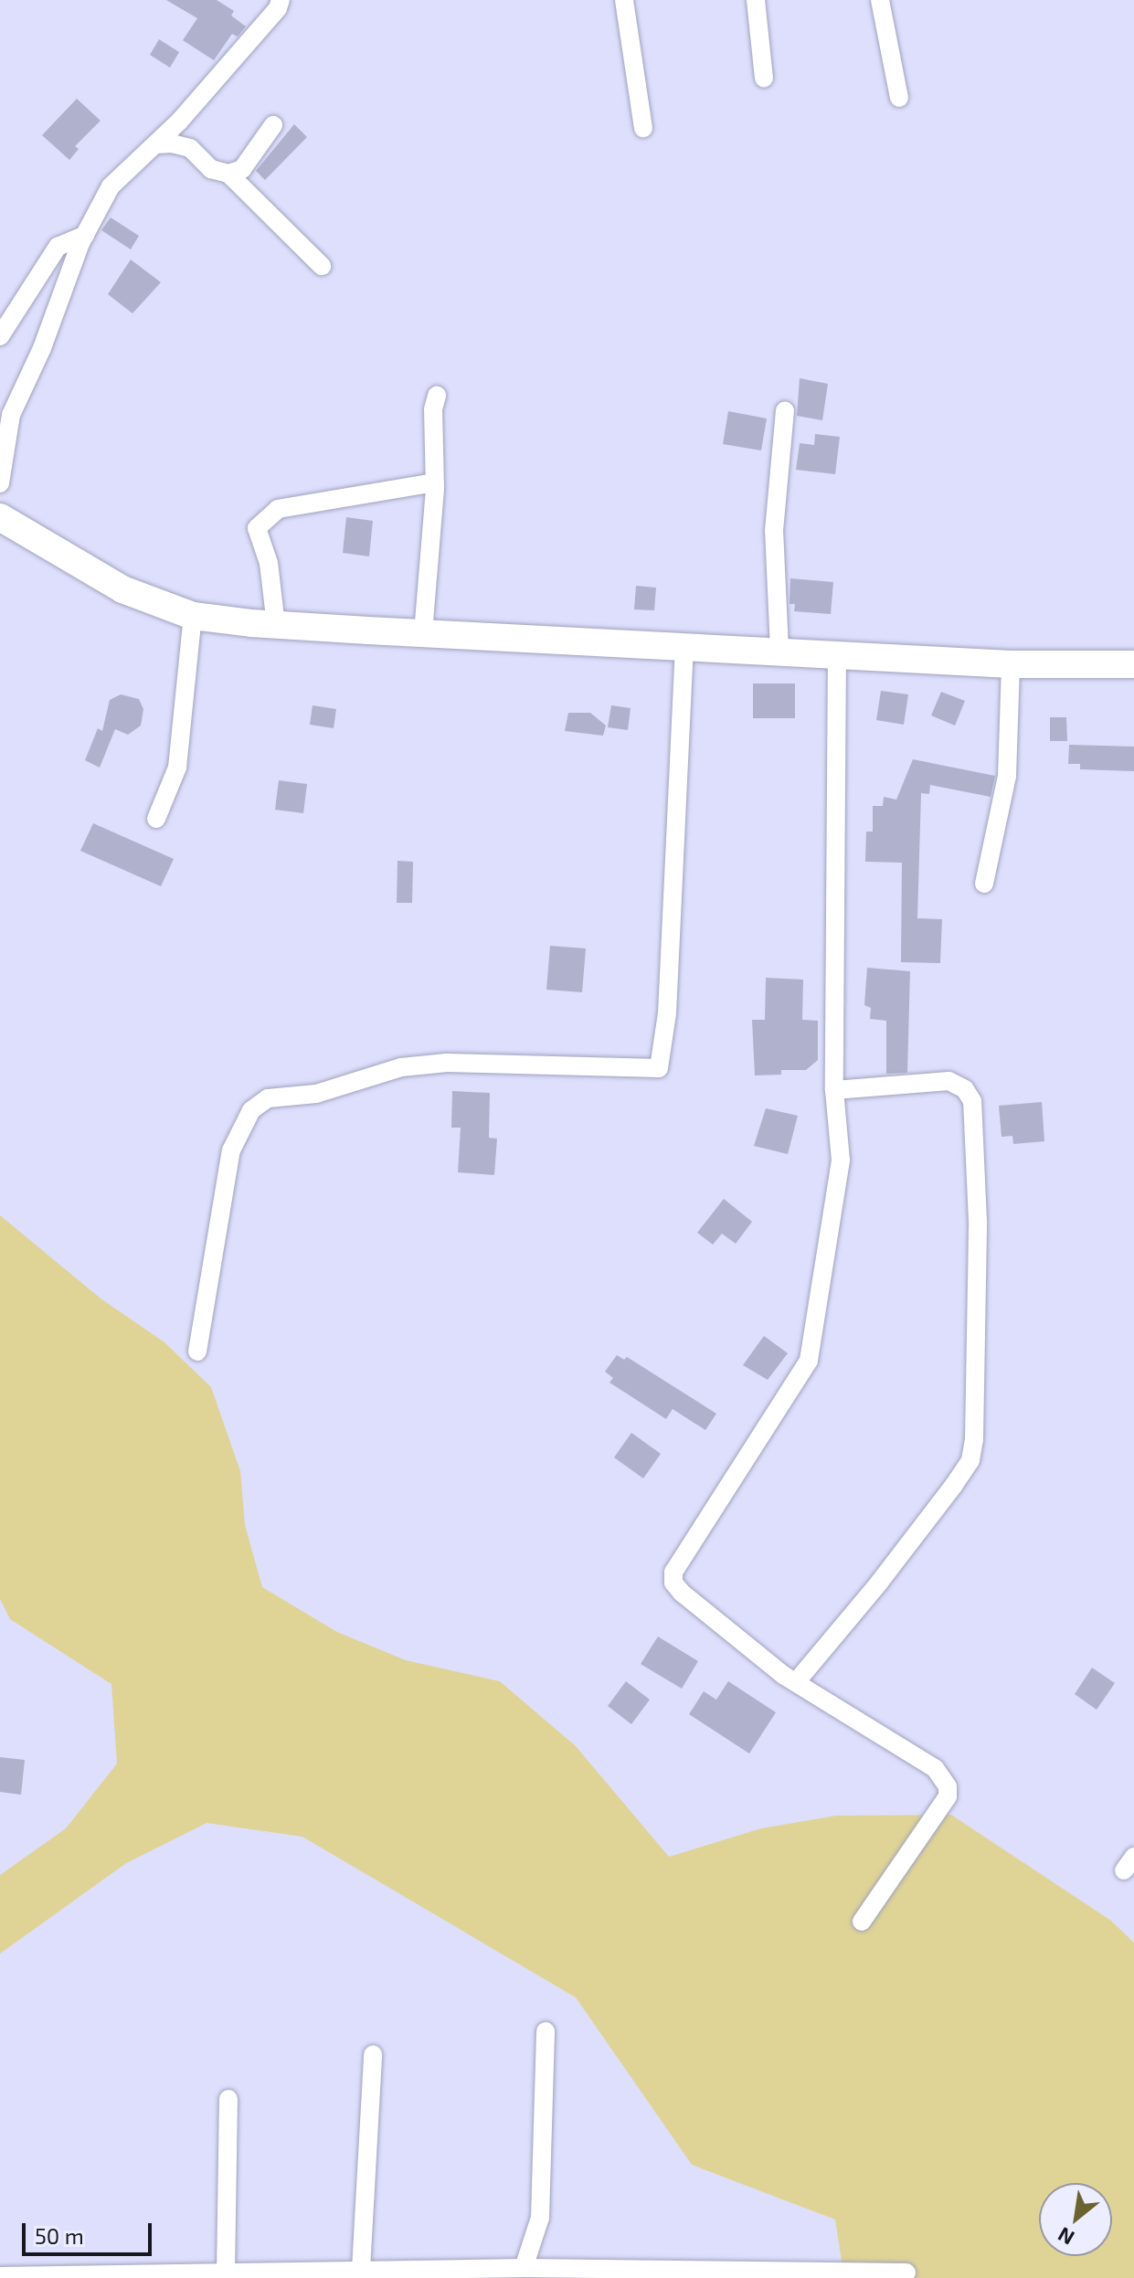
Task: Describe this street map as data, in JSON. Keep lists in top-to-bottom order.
{
  "scale_bar": "50 m",
  "north": "bottom left"
}
